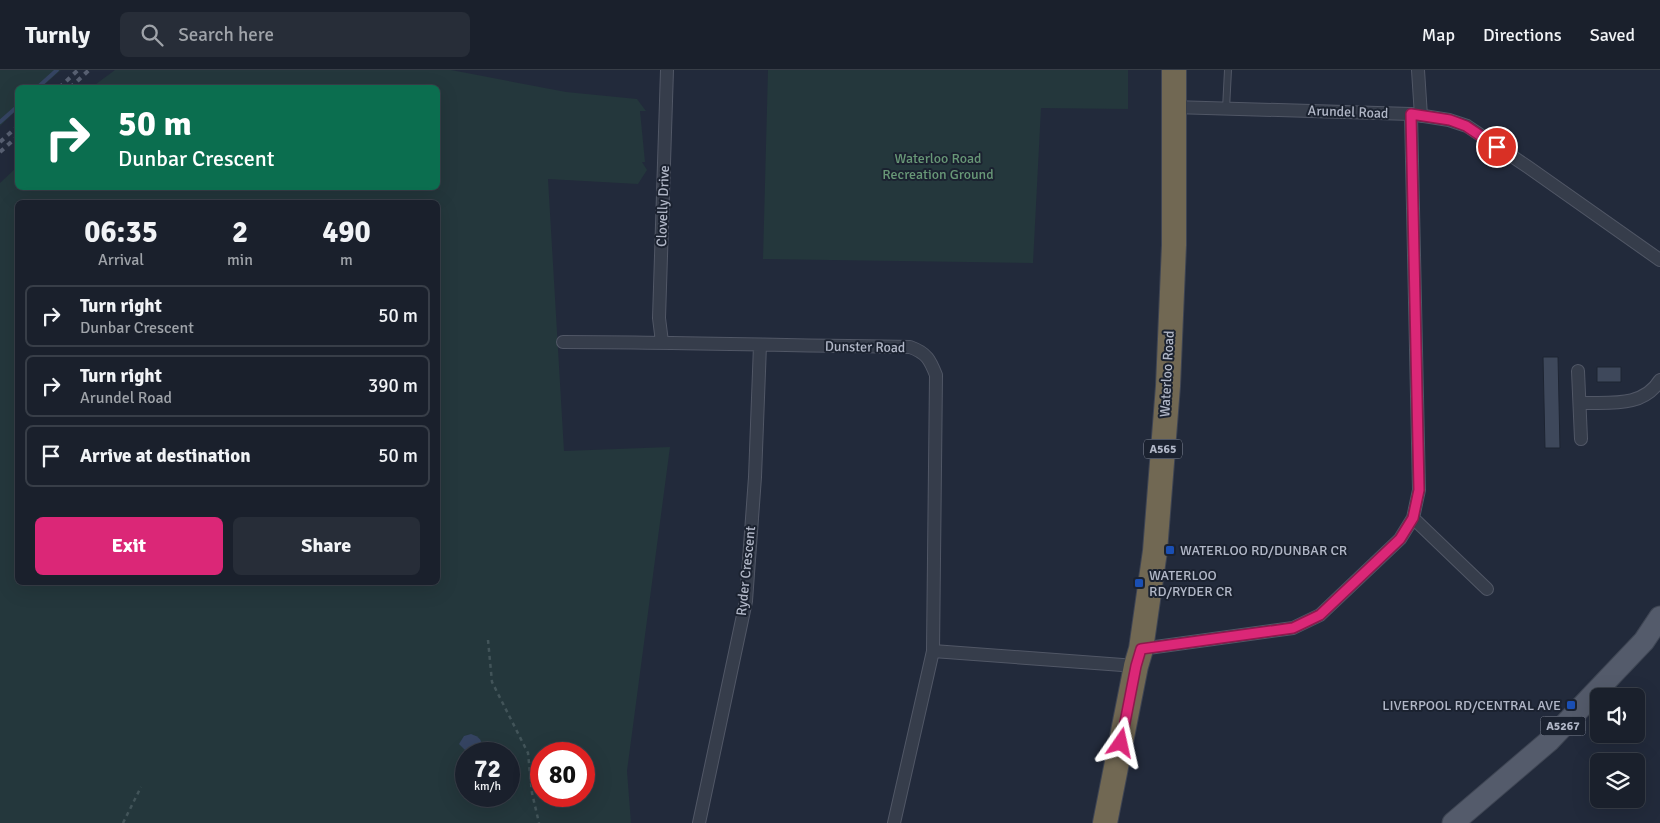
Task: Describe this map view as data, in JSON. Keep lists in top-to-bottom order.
{
  "streets": {
    "highway": ["Waterloo Road", "A565"],
    "main road": ["A5267"],
    "street": [
      "Arundel Road",
      "Clovelly Drive",
      "Dunster Road",
      "Ryder Crescent"
    ]
  },
  "crossings": [
    ["Arundel Road", "Waterloo Road"],
    ["Clovelly Drive", "Dunster Road"],
    ["Dunster Road", "Ryder Crescent"]
  ],
  "parks": ["Waterloo Road Recreation Ground"],
  "places": {
    "transit": ["WATERLOO RD/DUNBAR CR", "WATERLOO RD/RYDER CR", "LIVERPOOL RD/CENTRAL AVE"]
  },
  "page": {
    "header": "Turnly",
    "search": "Search here",
    "nav": ["Map", "Directions", "Saved"],
    "turn": ["50 m", "Dunbar Crescent"],
    "eta": [
      "06:35",
      "Arrival",
      "2",
      "min",
      "490",
      "m"
    ],
    "list": [
      {
        "name": "Turn right",
        "note": "Dunbar Crescent",
        "value": "50 m"
      },
      {
        "name": "Turn right",
        "note": "Arundel Road",
        "value": "390 m"
      },
      {
        "name": "Arrive at destination",
        "value": "50 m"
      }
    ],
    "buttons": ["Exit", "Share"],
    "speed": "72 km/h",
    "limit": "80"
  }
}
